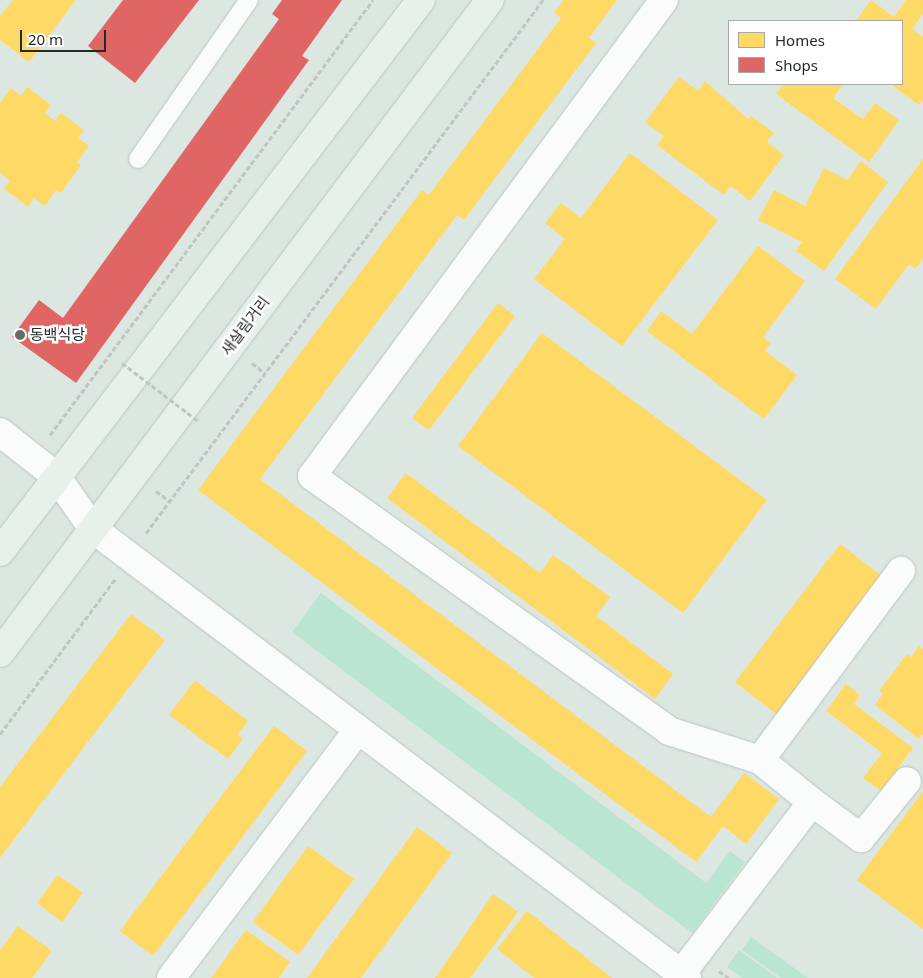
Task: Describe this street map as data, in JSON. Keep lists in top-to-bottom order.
{
  "streets": {
    "main road": ["새살림거리"]
  },
  "places": ["동백식당"],
  "legend": ["Homes", "Shops"],
  "scale_bar": "20 m"
}
